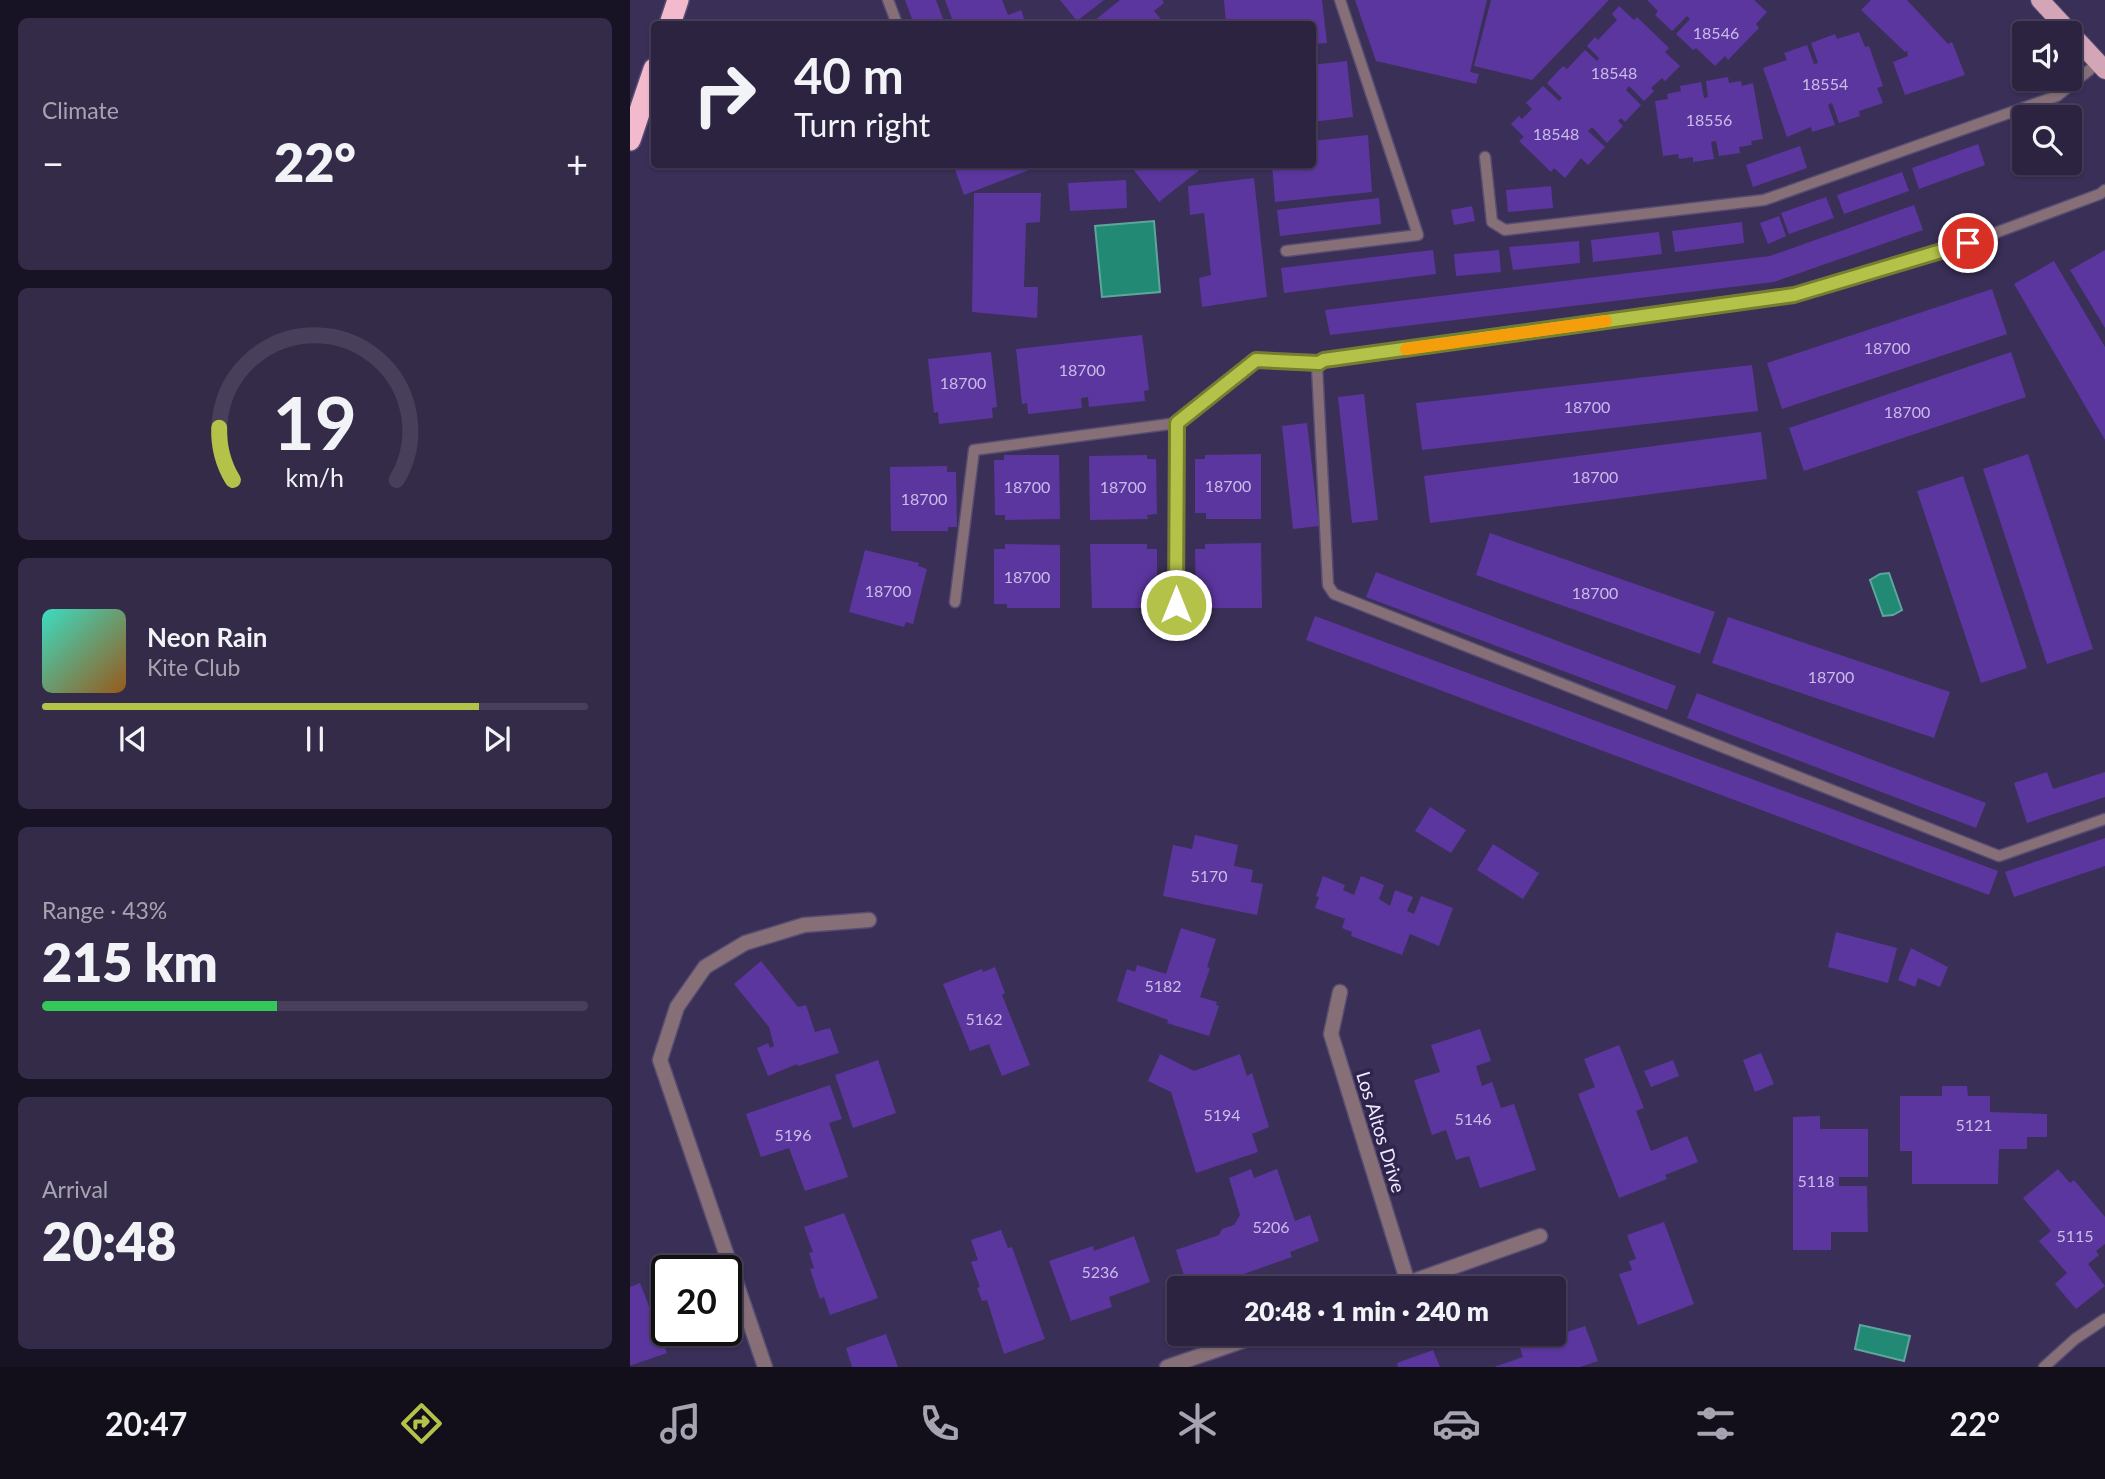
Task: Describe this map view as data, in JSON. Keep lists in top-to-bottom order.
{
  "streets": {
    "street": ["Los Altos Drive"]
  },
  "house_numbers": [
    "18546",
    "18548",
    "18554",
    "18556",
    "18548",
    "18700",
    "18700",
    "18700",
    "18700",
    "18700",
    "18700",
    "18700",
    "18700",
    "18700",
    "18700",
    "18700",
    "18700",
    "18700",
    "18700",
    "5170",
    "5182",
    "5162",
    "5194",
    "5146",
    "5121",
    "5196",
    "5118",
    "5206",
    "5115",
    "5236"
  ],
  "page": {
    "tile": [
      "Climate",
      ["Range · 43%", "215 km"],
      ["Arrival", "20:48"]
    ],
    "turn": ["40 m", "Turn right"],
    "heat": ["−", "22°", "+"],
    "song": ["Neon Rain", "Kite Club"],
    "limit": "20",
    "trip": "20:48 · 1 min · 240 m",
    "tabs": ["20:47", "22°"],
    "gauge": ["19", "km/h"]
  }
}
